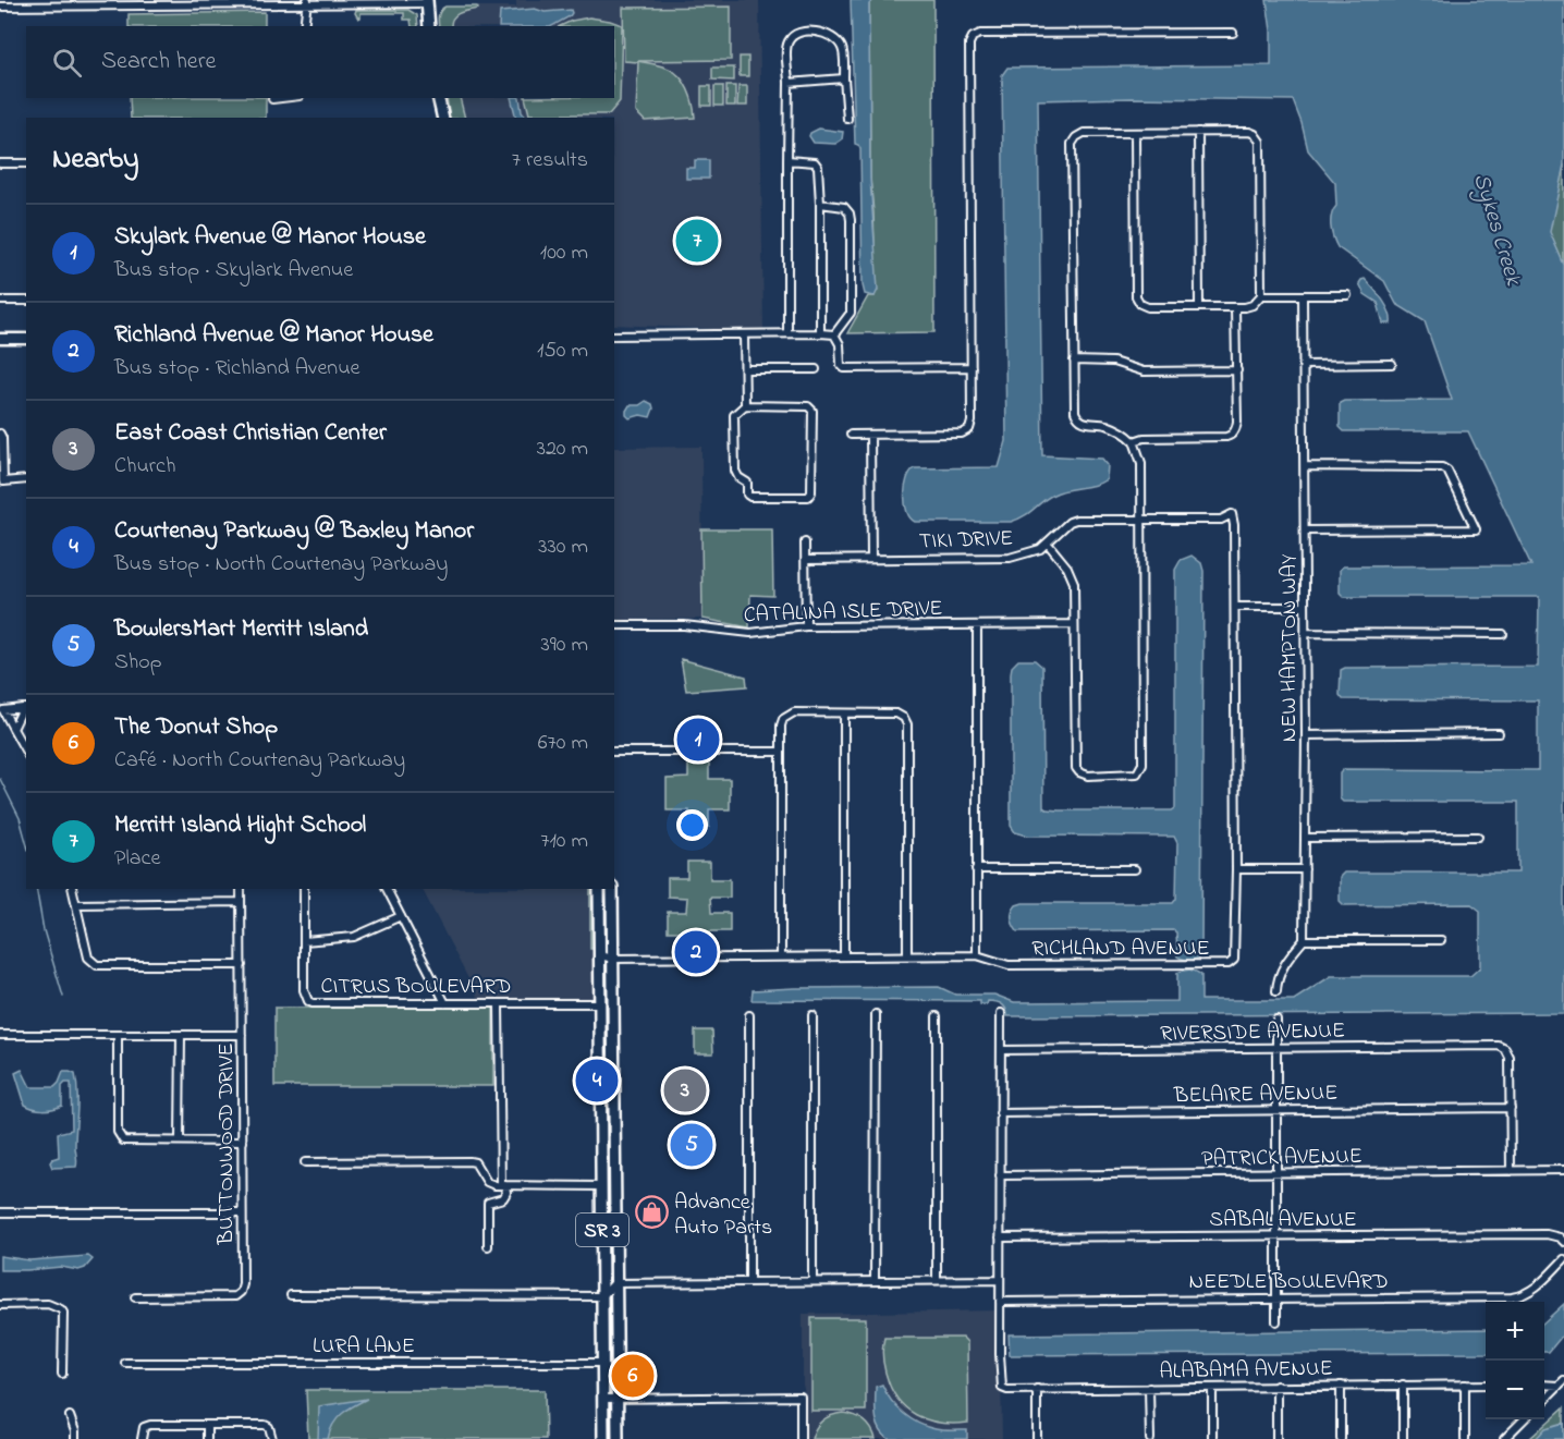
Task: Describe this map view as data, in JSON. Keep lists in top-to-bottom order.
{
  "streets": {
    "main road": ["SR 3"],
    "street": [
      "TIKI DRIVE",
      "CATALINA ISLE DRIVE",
      "NEW HAMPTON WAY",
      "RICHLAND AVENUE",
      "CITRUS BOULEVARD",
      "RIVERSIDE AVENUE",
      "BELAIRE AVENUE",
      "BUTTONWOOD DRIVE",
      "PATRICK AVENUE",
      "SABAL AVENUE",
      "NEEDLE BOULEVARD",
      "LURA LANE",
      "ALABAMA AVENUE"
    ]
  },
  "crossings": [
    ["TIKI DRIVE", "RICHLAND AVENUE"],
    ["RICHLAND AVENUE", "SR 3"],
    ["CITRUS BOULEVARD", "SR 3"],
    ["RIVERSIDE AVENUE", "BELAIRE AVENUE"],
    ["SR 3", "LURA LANE"],
    ["NEEDLE BOULEVARD", "ALABAMA AVENUE"]
  ],
  "water": ["Sykes Creek"],
  "places": {
    "shop": ["Advance Auto Parts"]
  },
  "page": {
    "search": "Search here",
    "heading": ["Nearby", "7 results"],
    "list": [
      {
        "mark": "1",
        "name": "Skylark Avenue @ Manor House",
        "note": "Bus stop · Skylark Avenue",
        "value": "100 m"
      },
      {
        "mark": "2",
        "name": "Richland Avenue @ Manor House",
        "note": "Bus stop · Richland Avenue",
        "value": "150 m"
      },
      {
        "mark": "3",
        "name": "East Coast Christian Center",
        "note": "Church",
        "value": "320 m"
      },
      {
        "mark": "4",
        "name": "Courtenay Parkway @ Baxley Manor",
        "note": "Bus stop · North Courtenay Parkway",
        "value": "330 m"
      },
      {
        "mark": "5",
        "name": "BowlersMart Merritt Island",
        "note": "Shop",
        "value": "390 m"
      },
      {
        "mark": "6",
        "name": "The Donut Shop",
        "note": "Café · North Courtenay Parkway",
        "value": "670 m"
      },
      {
        "mark": "7",
        "name": "Merritt Island Hight School",
        "note": "Place",
        "value": "710 m"
      }
    ],
    "pins": [
      "7",
      "1",
      "2",
      "4",
      "3",
      "5",
      "6"
    ],
    "map_buttons": ["+", "−"]
  }
}
